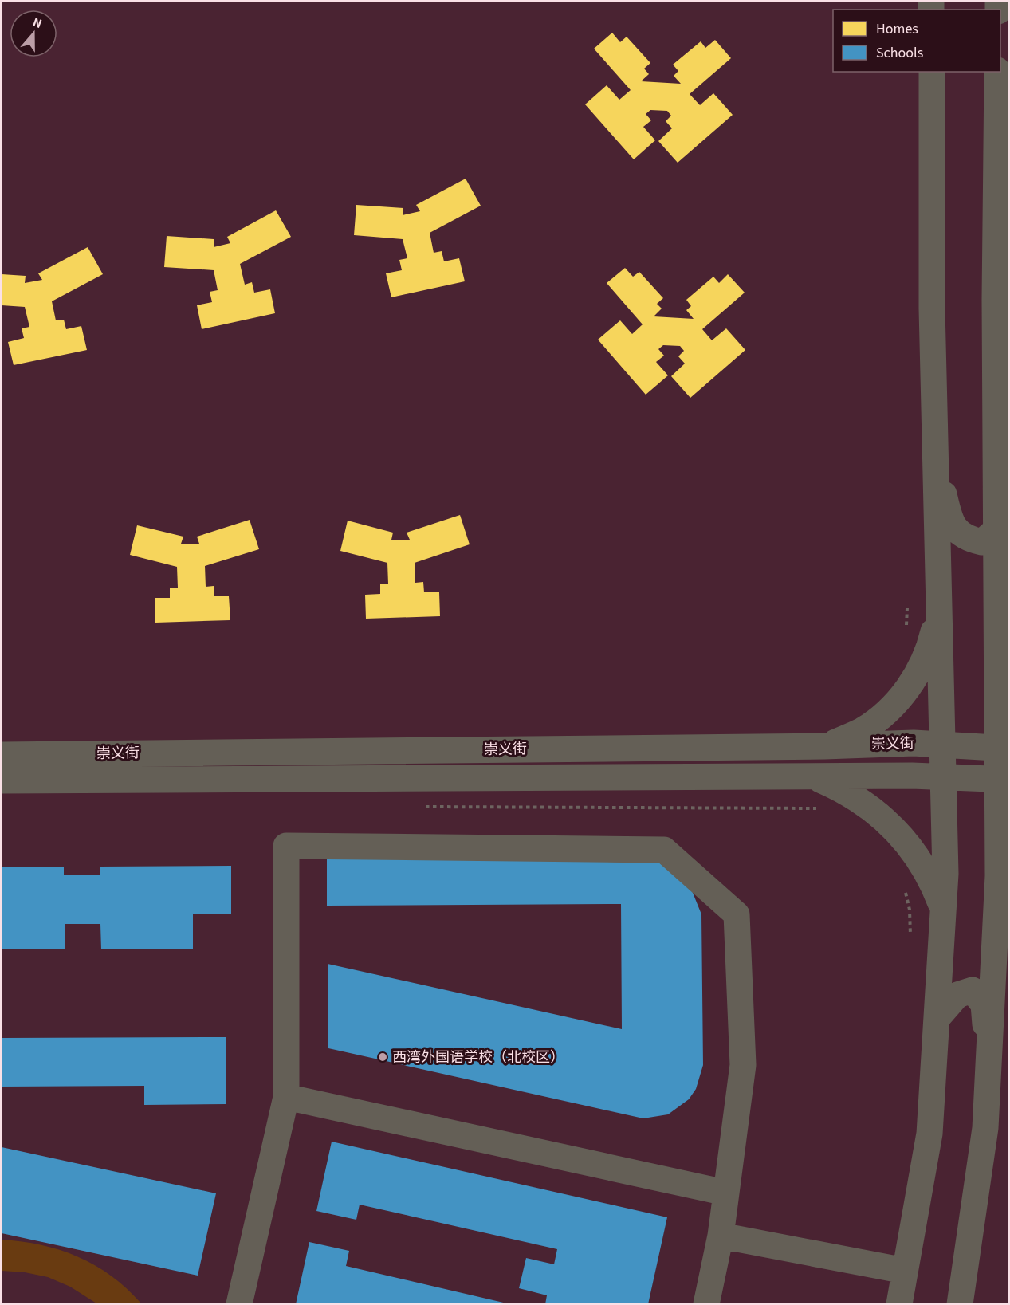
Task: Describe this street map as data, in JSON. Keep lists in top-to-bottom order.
{
  "streets": {
    "street": ["崇义街"]
  },
  "places": ["西湾外国语学校（北校区）"],
  "legend": ["Homes", "Schools"],
  "north": "top"
}
